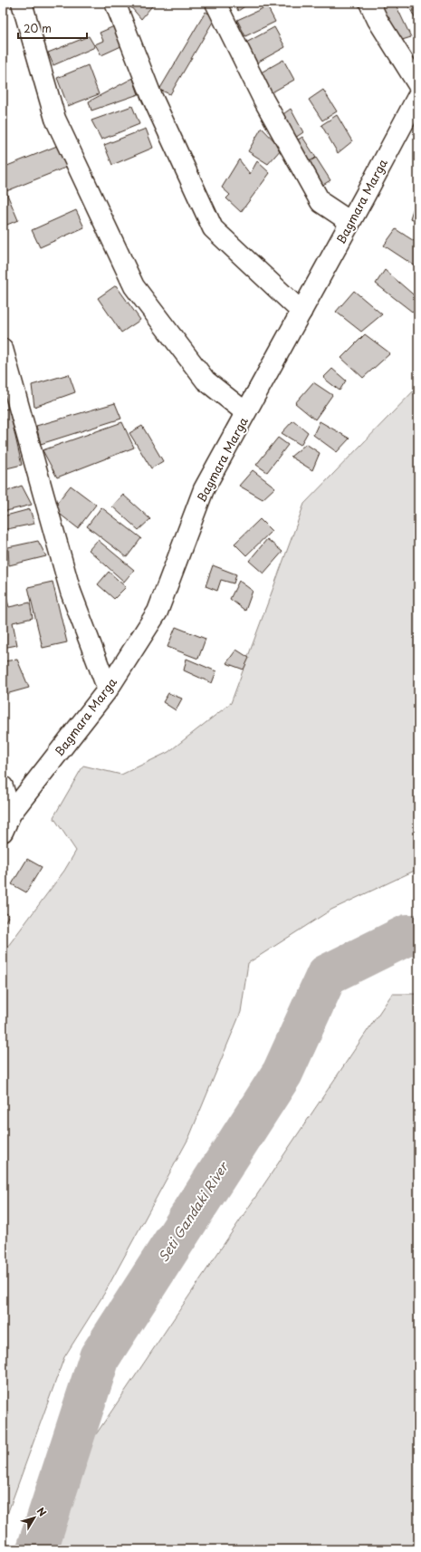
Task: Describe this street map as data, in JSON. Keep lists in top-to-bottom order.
{
  "streets": {
    "street": ["Bagmara Marga"]
  },
  "water": ["Seti Gandaki River"],
  "scale_bar": "20 m",
  "north": "top right"
}
